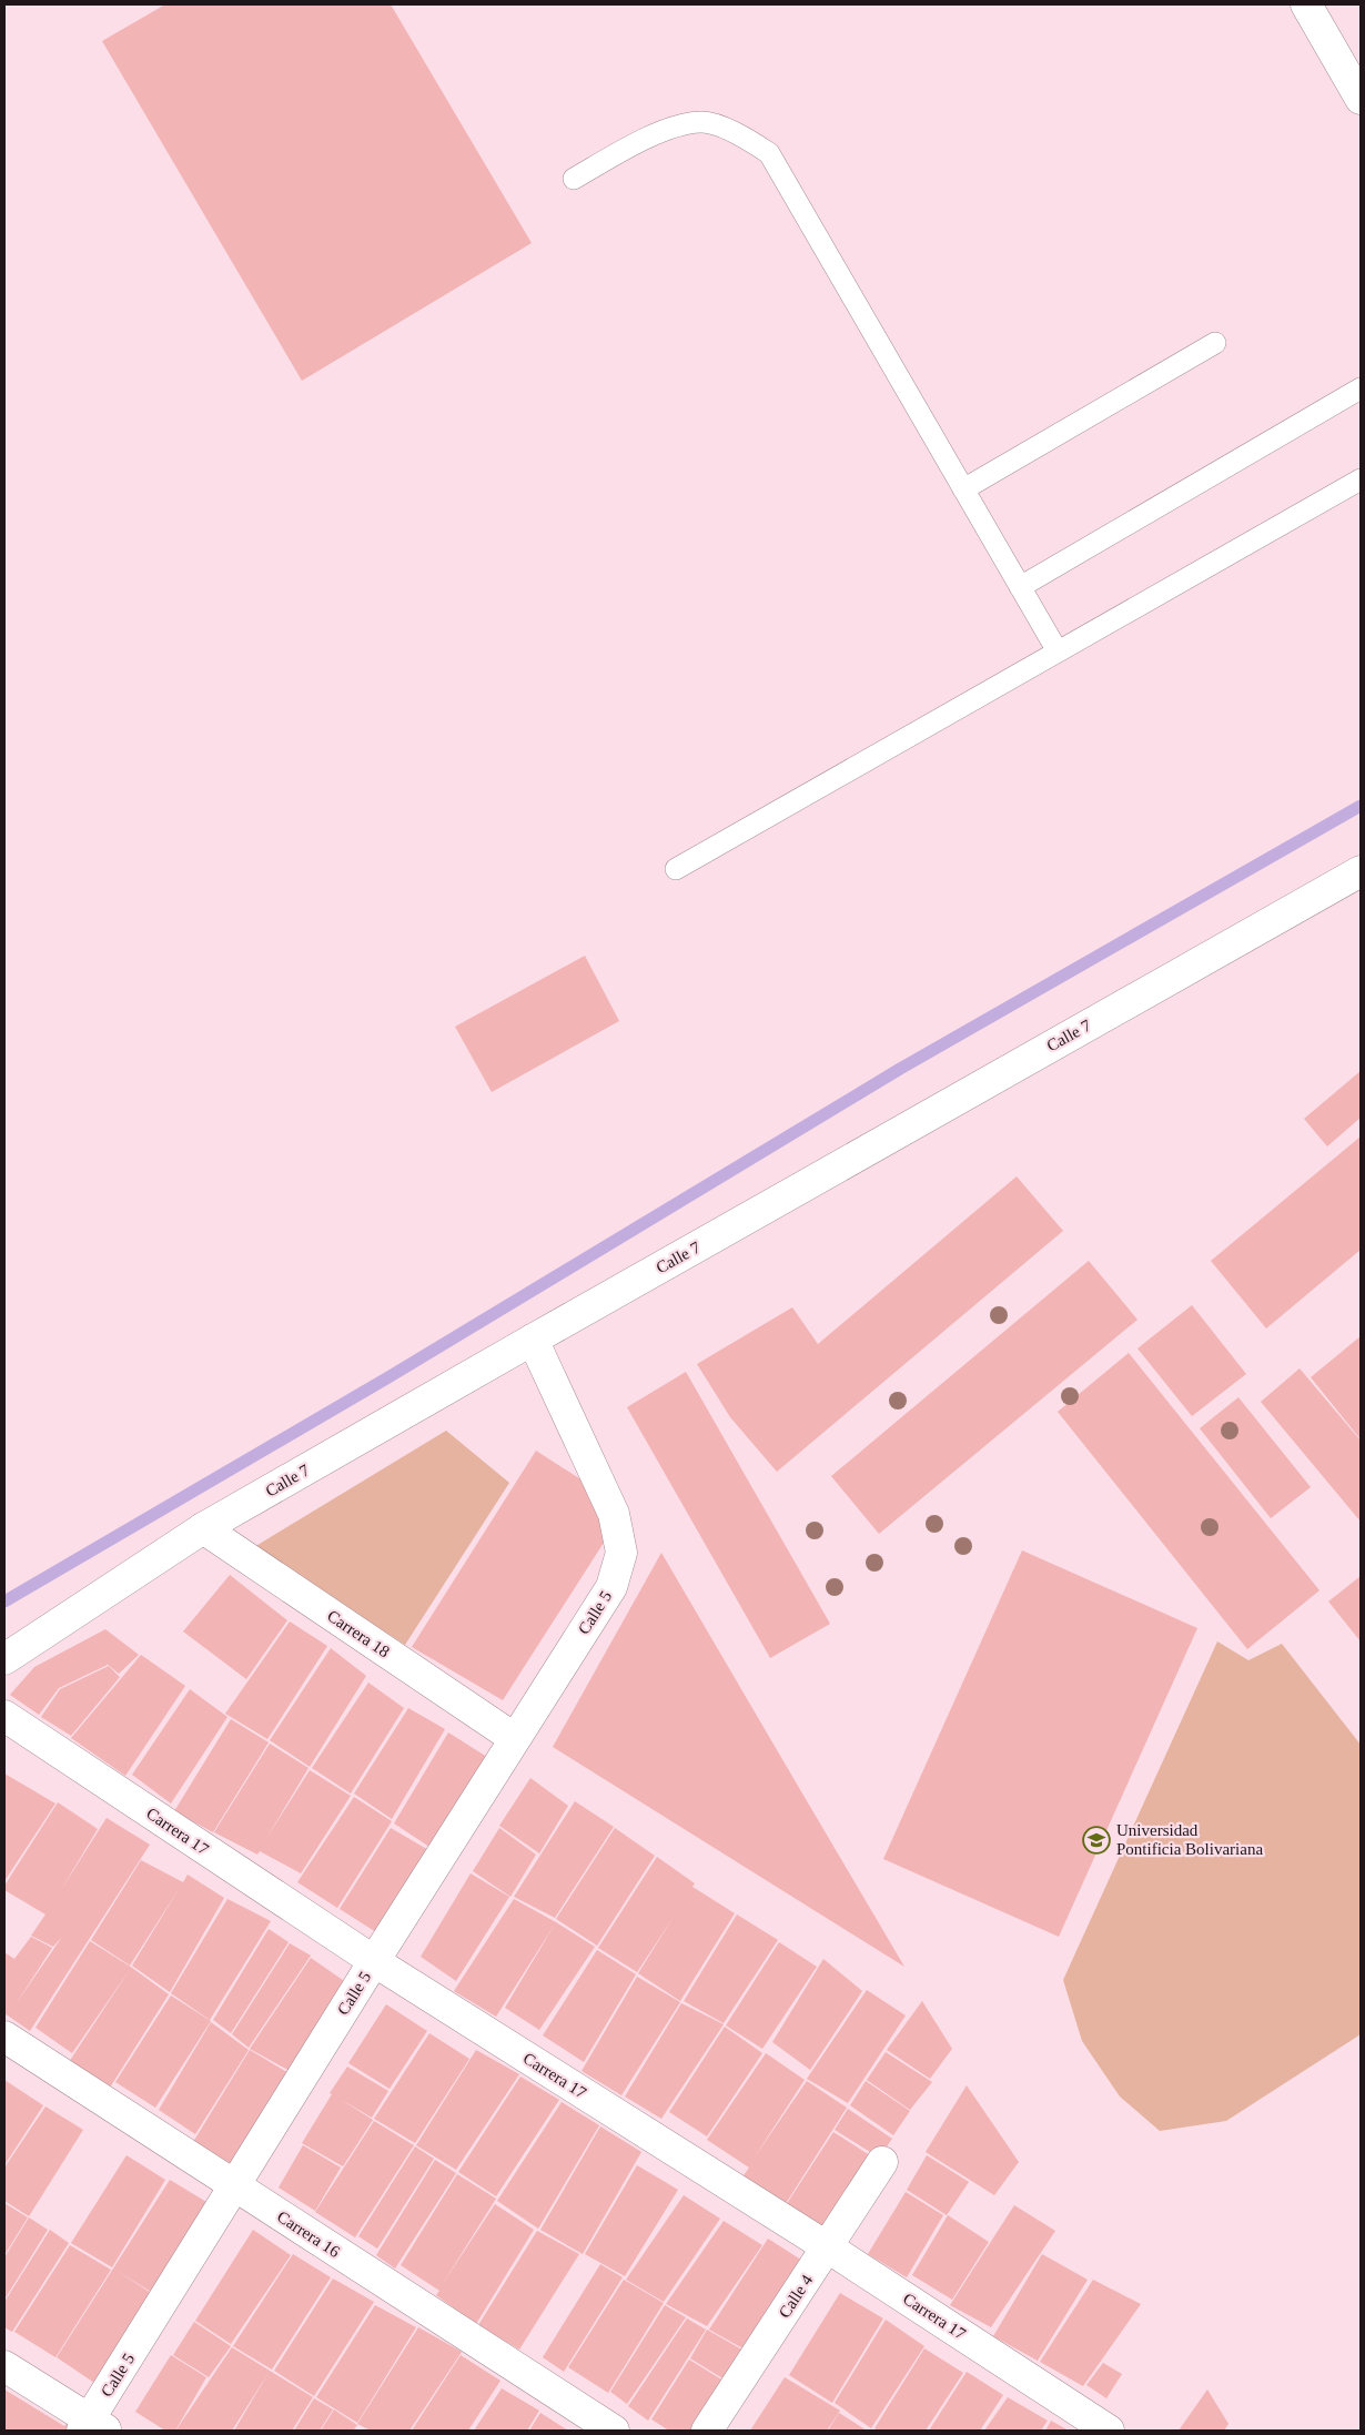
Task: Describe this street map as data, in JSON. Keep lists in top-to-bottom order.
{
  "streets": {
    "main road": [
      "Calle 7",
      "Calle 5",
      "Carrera 18",
      "Carrera 17",
      "Carrera 16",
      "Calle 4"
    ]
  },
  "crossings": [
    ["Calle 7", "Calle 5"],
    ["Calle 7", "Carrera 18"],
    ["Calle 5", "Carrera 18"],
    ["Calle 5", "Carrera 17"],
    ["Calle 5", "Carrera 16"],
    ["Carrera 17", "Calle 4"]
  ],
  "places": {
    "school or university": ["Universidad Pontificia Bolivariana"]
  }
}
